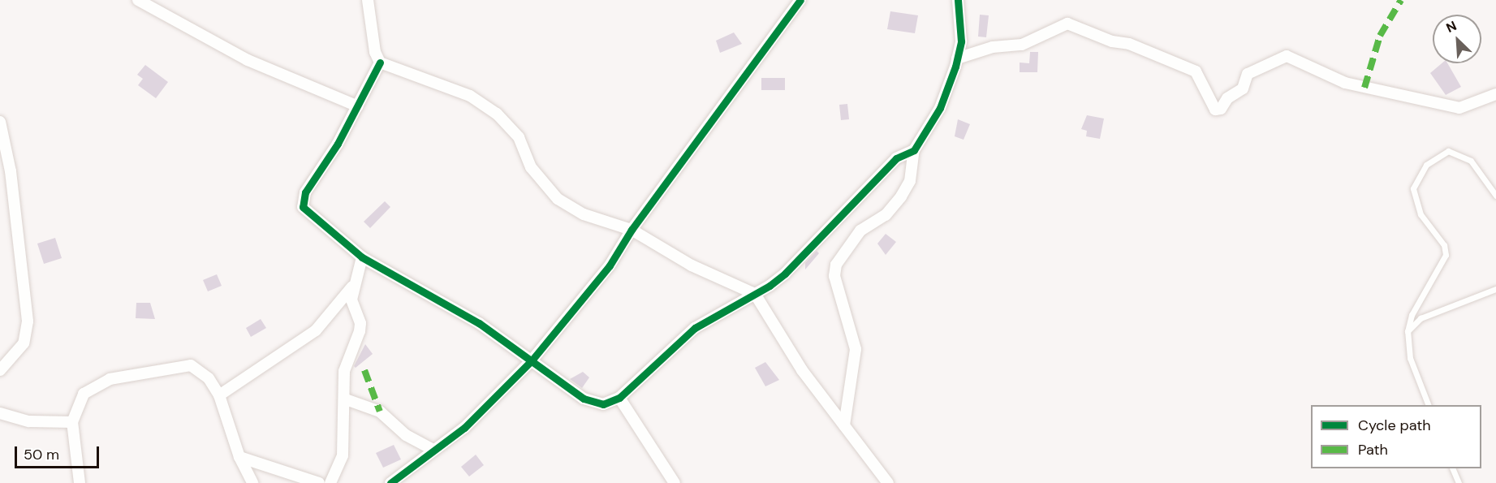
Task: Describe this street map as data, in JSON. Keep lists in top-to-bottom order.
{
  "legend": ["Cycle path", "Path"],
  "scale_bar": "50 m",
  "north": "top left"
}
